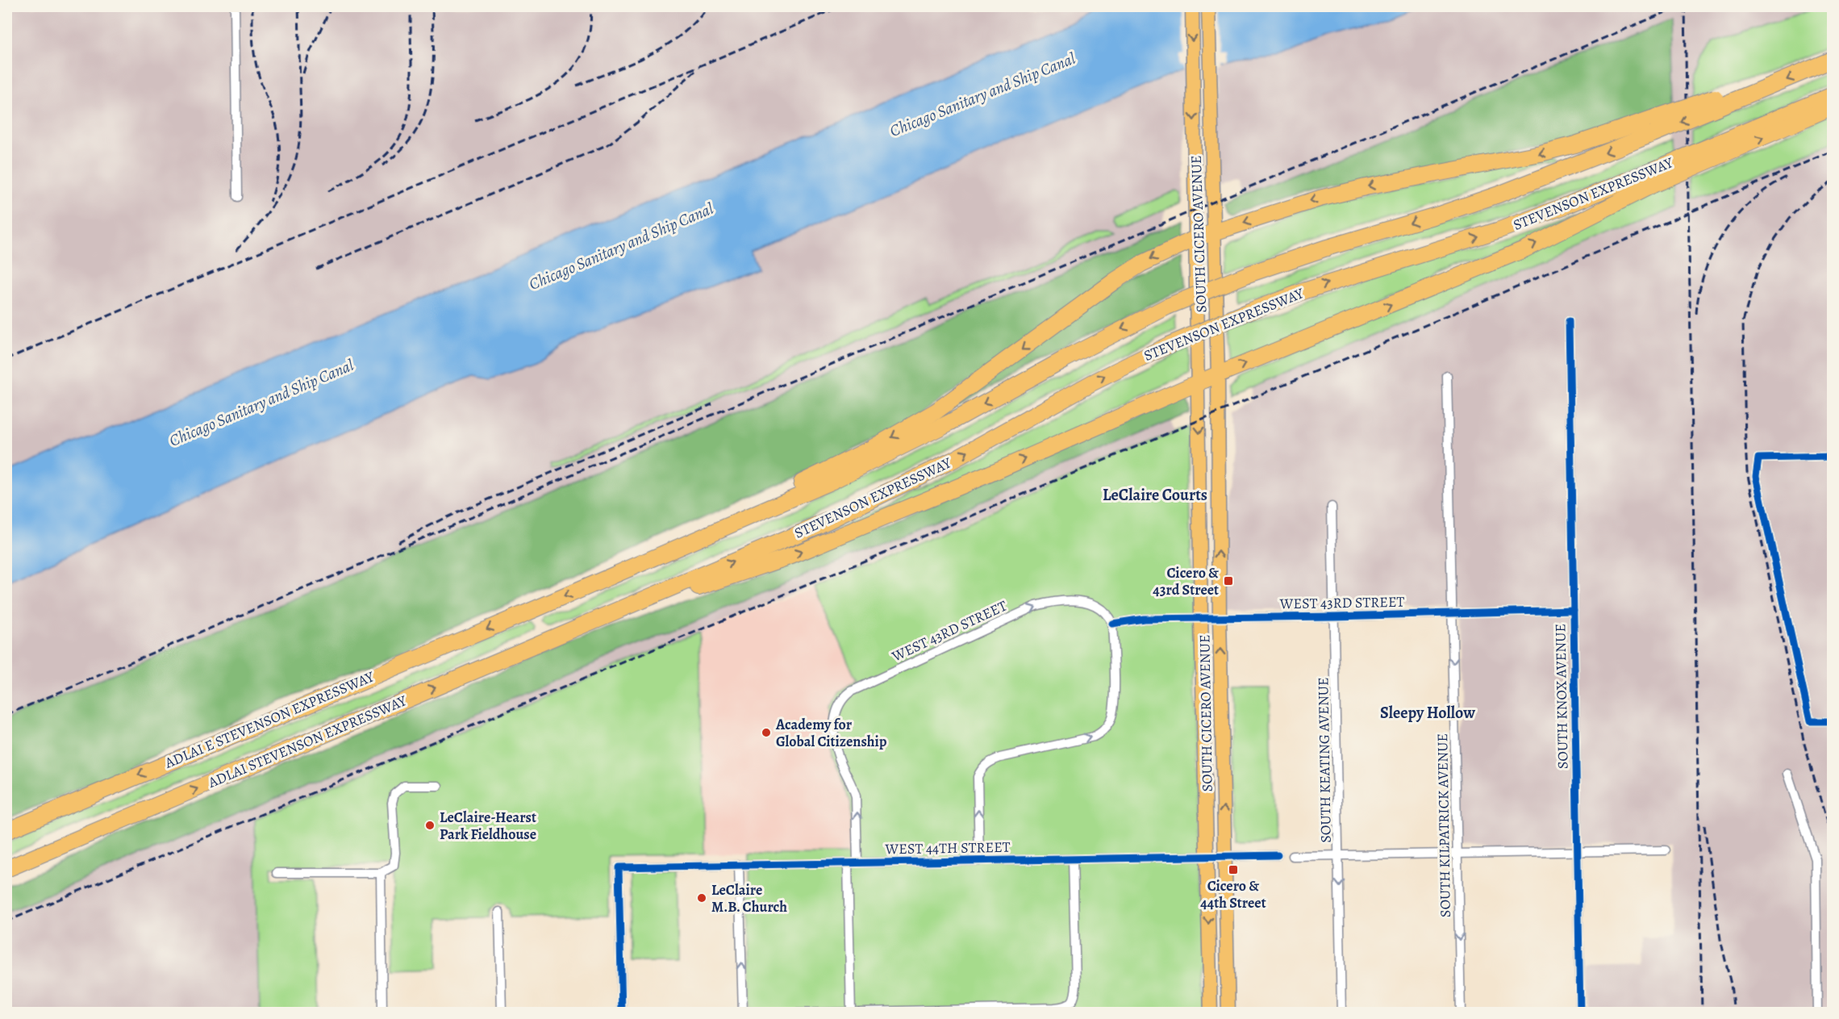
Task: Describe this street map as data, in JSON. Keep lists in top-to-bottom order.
{
  "streets": {
    "highway": ["STEVENSON EXPRESSWAY", "ADLAI E STEVENSON EXPRESSWAY", "ADLAI STEVENSON EXPRESSWAY"],
    "main road": ["SOUTH CICERO AVENUE"],
    "street": [
      "WEST 43RD STREET",
      "SOUTH KNOX AVENUE",
      "SOUTH KEATING AVENUE",
      "SOUTH KILPATRICK AVENUE",
      "WEST 44TH STREET"
    ]
  },
  "crossings": [
    ["STEVENSON EXPRESSWAY", "ADLAI STEVENSON EXPRESSWAY"],
    ["SOUTH CICERO AVENUE", "WEST 43RD STREET"],
    ["SOUTH CICERO AVENUE", "WEST 44TH STREET"],
    ["WEST 43RD STREET", "SOUTH KNOX AVENUE"],
    ["WEST 43RD STREET", "SOUTH KEATING AVENUE"],
    ["WEST 43RD STREET", "SOUTH KILPATRICK AVENUE"],
    ["WEST 43RD STREET", "WEST 44TH STREET"]
  ],
  "one_way": ["ADLAI E STEVENSON EXPRESSWAY", "ADLAI STEVENSON EXPRESSWAY", "SOUTH KILPATRICK AVENUE"],
  "districts": ["LeClaire Courts", "Sleepy Hollow"],
  "water": ["Chicago Sanitary and Ship Canal"],
  "places": {
    "transit": ["Cicero & 43rd Street", "Cicero & 44th Street"],
    "other": ["Academy for Global Citizenship", "LeClaire-Hearst Park Fieldhouse", "LeClaire M.B. Church"]
  }
}
